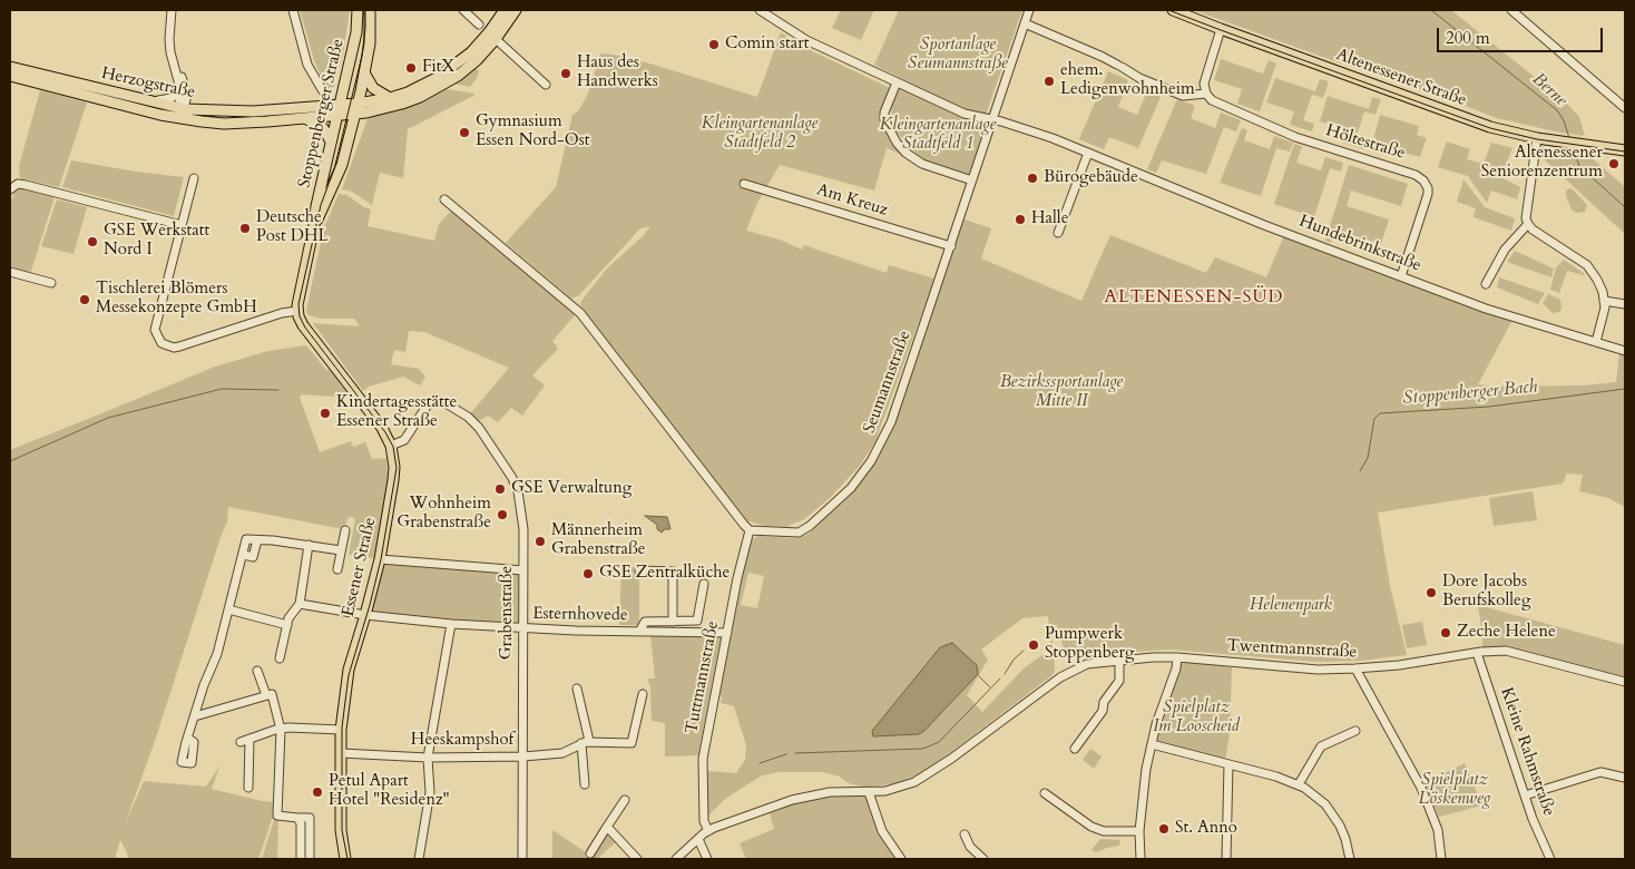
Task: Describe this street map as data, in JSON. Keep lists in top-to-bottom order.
{
  "streets": {
    "main road": [
      "Altenessener Straße",
      "Herzogstraße",
      "Stoppenberger Straße",
      "Essener Straße"
    ],
    "street": [
      "Höltestraße",
      "Am Kreuz",
      "Hundebrinkstraße",
      "Seumannstraße",
      "Grabenstraße",
      "Esternhovede",
      "Twentmannstraße",
      "Tuttmannstraße",
      "Heeskampshof",
      "Kleine Rahmstraße"
    ]
  },
  "crossings": [
    ["Herzogstraße", "Stoppenberger Straße"],
    ["Stoppenberger Straße", "Essener Straße"],
    ["Höltestraße", "Hundebrinkstraße"],
    ["Am Kreuz", "Seumannstraße"],
    ["Hundebrinkstraße", "Seumannstraße"],
    ["Seumannstraße", "Tuttmannstraße"],
    ["Essener Straße", "Grabenstraße"],
    ["Essener Straße", "Esternhovede"],
    ["Essener Straße", "Heeskampshof"],
    ["Grabenstraße", "Esternhovede"],
    ["Grabenstraße", "Heeskampshof"],
    ["Esternhovede", "Tuttmannstraße"],
    ["Twentmannstraße", "Tuttmannstraße"],
    ["Twentmannstraße", "Kleine Rahmstraße"]
  ],
  "districts": ["ALTENESSEN-SÜD"],
  "water": ["Berne", "Stoppenberger Bach"],
  "parks": [
    "Sportanlage Seumannstraße",
    "Kleingartenanlage Stadtfeld 2",
    "Kleingartenanlage Stadtfeld 1",
    "Bezirkssportanlage Mitte II",
    "Helenenpark",
    "Spielplatz Im Looscheid",
    "Spielplatz Löskenweg"
  ],
  "places": [
    "Comin start",
    "FitX",
    "Haus des Handwerks",
    "ehem. Ledigenwohnheim",
    "Gymnasium Essen Nord-Ost",
    "Altenessener Seniorenzentrum",
    "Bürogebäude",
    "Halle",
    "Deutsche Post DHL",
    "GSE Werkstatt Nord I",
    "Tischlerei Blömers Messekonzepte GmbH",
    "Kindertagesstätte Essener Straße",
    "GSE Verwaltung",
    "Wohnheim Grabenstraße",
    "Männerheim Grabenstraße",
    "GSE Zentralküche",
    "Dore Jacobs Berufskolleg",
    "Zeche Helene",
    "Pumpwerk Stoppenberg",
    "Petul Apart Hotel \"Residenz\"",
    "St. Anno"
  ],
  "scale_bar": "200 m"
}
